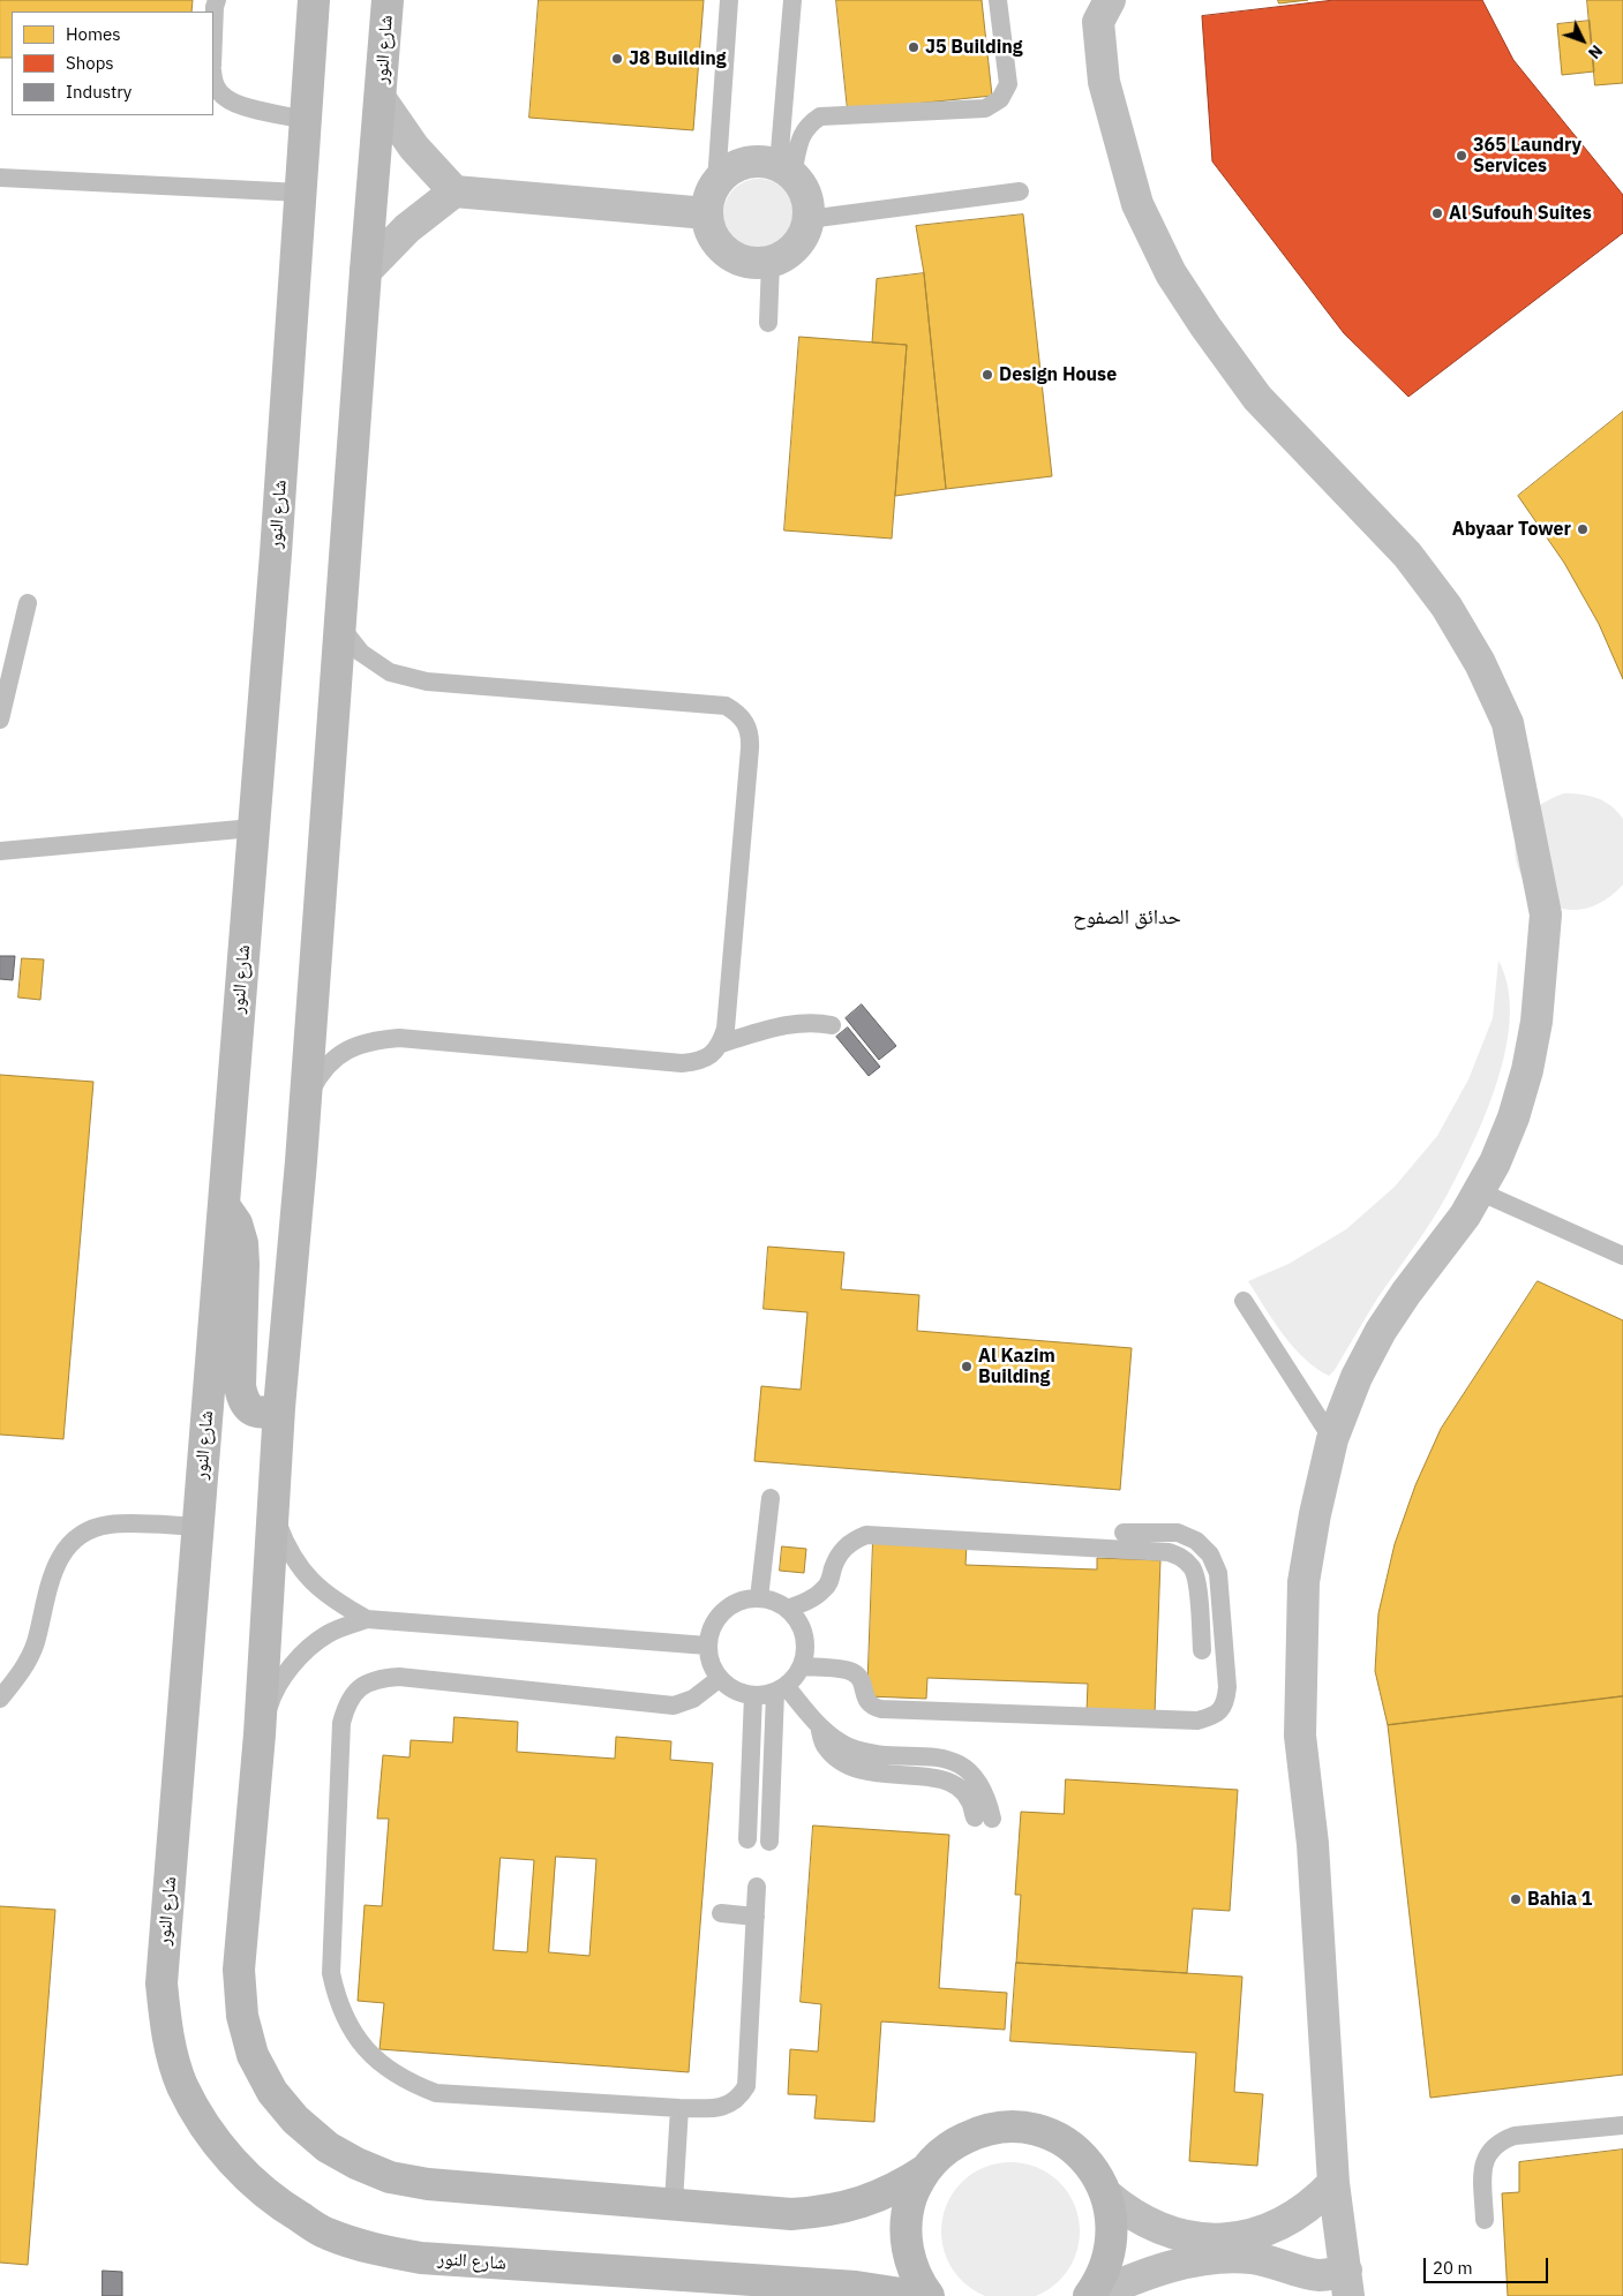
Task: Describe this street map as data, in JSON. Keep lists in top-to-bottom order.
{
  "streets": {
    "street": ["شارع النور"]
  },
  "districts": ["حدائق الصفوح"],
  "places": [
    "J5 Building",
    "J8 Building",
    "365 Laundry Services",
    "Al Sufouh Suites",
    "Design House",
    "Abyaar Tower",
    "Al Kazim Building",
    "Bahia 1"
  ],
  "legend": ["Homes", "Shops", "Industry"],
  "scale_bar": "20 m",
  "north": "bottom right"
}
